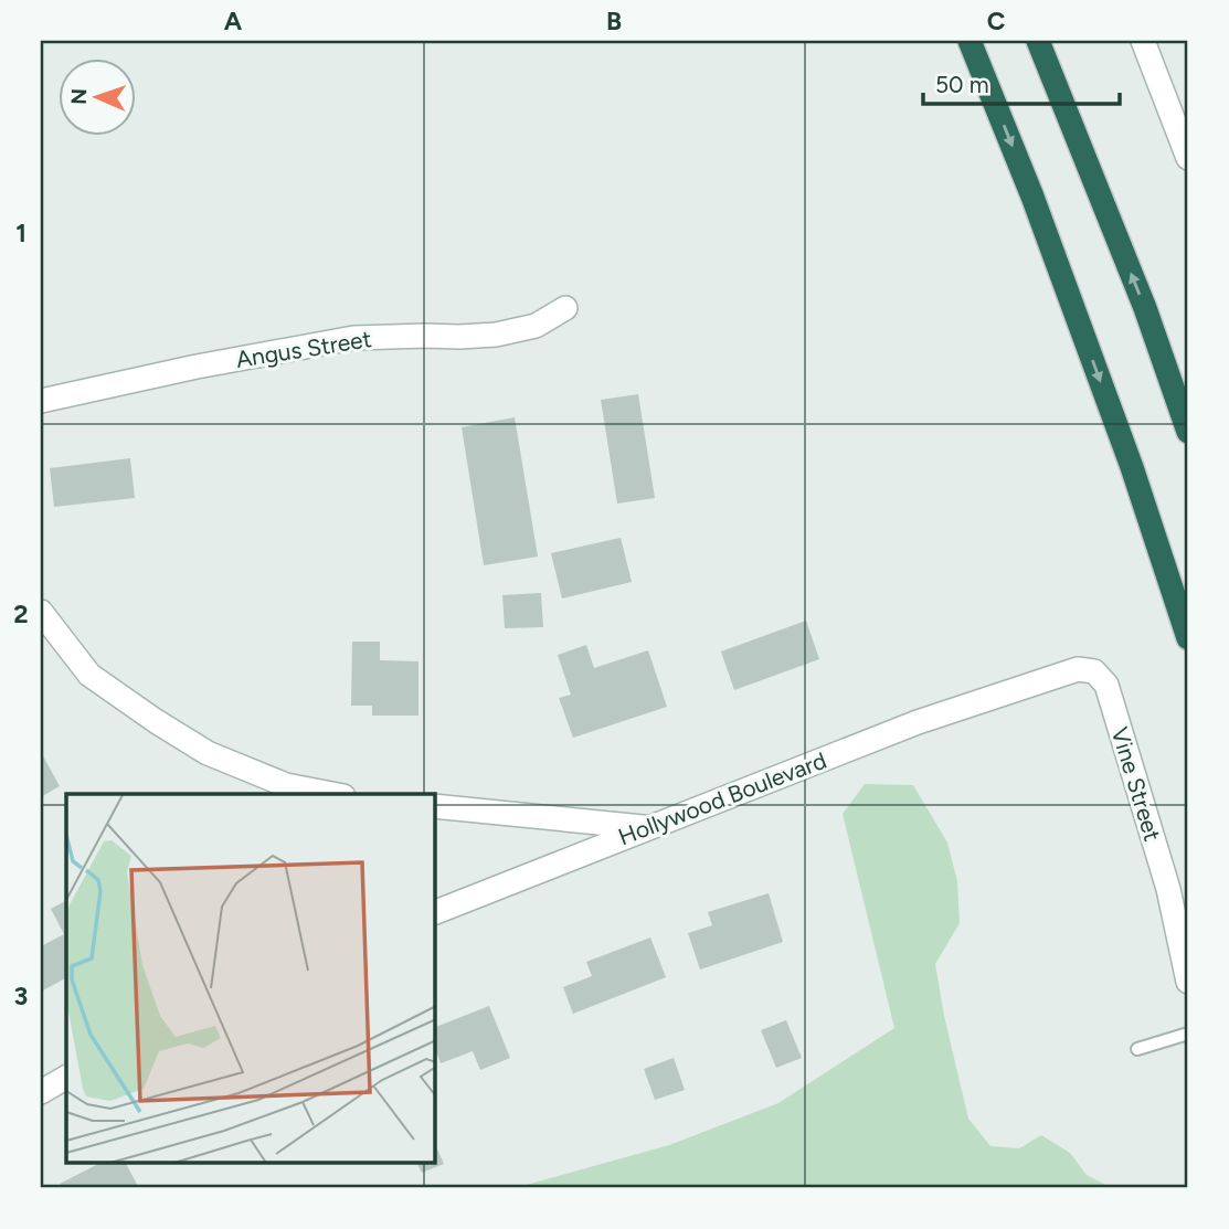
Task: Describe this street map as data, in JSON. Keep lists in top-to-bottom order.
{
  "streets": {
    "street": ["Angus Street", "Vine Street", "Hollywood Boulevard"]
  },
  "crossings": [
    ["Vine Street", "Hollywood Boulevard"]
  ],
  "scale_bar": "50 m",
  "north": "left",
  "grid": {
    "columns": ["A", "B", "C"],
    "rows": ["1", "2", "3"]
  }
}
